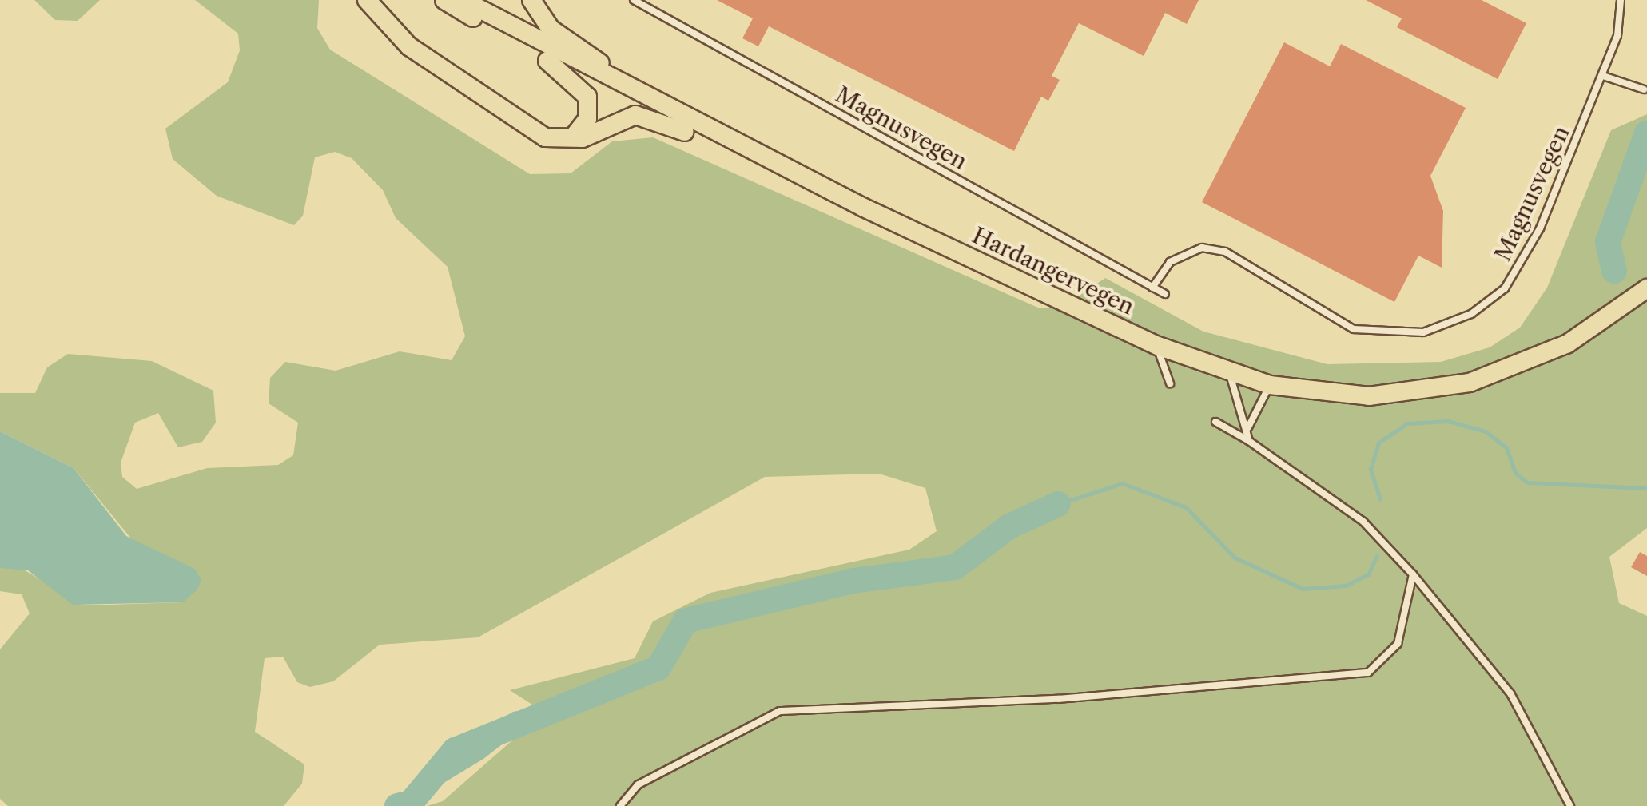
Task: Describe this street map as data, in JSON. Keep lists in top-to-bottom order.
{
  "streets": {
    "main road": ["Hardangervegen"],
    "lane": ["Magnusvegen"]
  }
}
